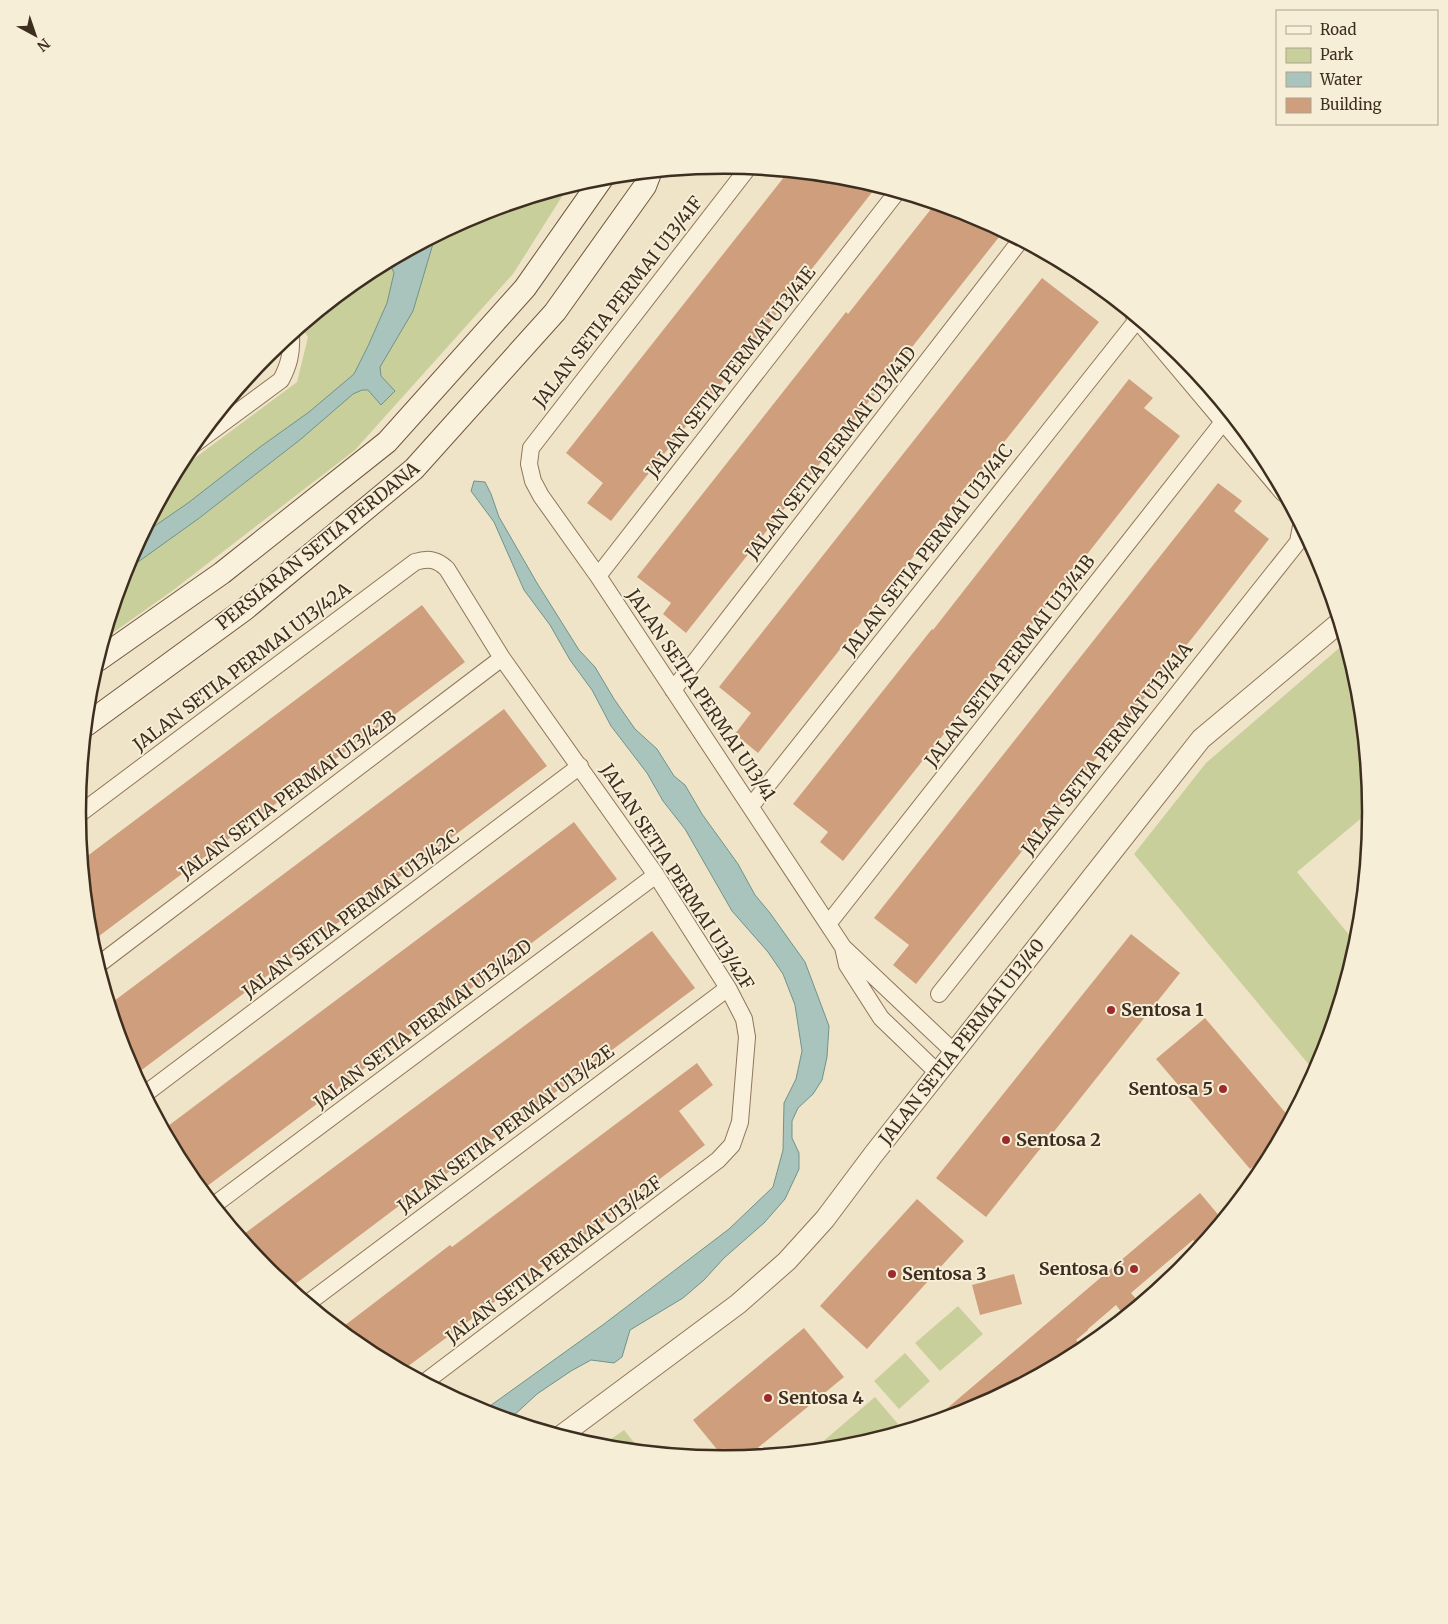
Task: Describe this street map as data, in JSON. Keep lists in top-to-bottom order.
{
  "streets": {
    "main road": ["PERSIARAN SETIA PERDANA"],
    "street": [
      "JALAN SETIA PERMAI U13/41F",
      "JALAN SETIA PERMAI U13/41E",
      "JALAN SETIA PERMAI U13/41D",
      "JALAN SETIA PERMAI U13/41C",
      "JALAN SETIA PERMAI U13/41B",
      "JALAN SETIA PERMAI U13/42A",
      "JALAN SETIA PERMAI U13/41",
      "JALAN SETIA PERMAI U13/41A",
      "JALAN SETIA PERMAI U13/42B",
      "JALAN SETIA PERMAI U13/42F",
      "JALAN SETIA PERMAI U13/42C",
      "JALAN SETIA PERMAI U13/42D",
      "JALAN SETIA PERMAI U13/40",
      "JALAN SETIA PERMAI U13/42E"
    ]
  },
  "crossings": [
    ["JALAN SETIA PERMAI U13/41F", "JALAN SETIA PERMAI U13/41"],
    ["JALAN SETIA PERMAI U13/41E", "JALAN SETIA PERMAI U13/41"],
    ["JALAN SETIA PERMAI U13/41D", "JALAN SETIA PERMAI U13/41"],
    ["JALAN SETIA PERMAI U13/41C", "JALAN SETIA PERMAI U13/41"],
    ["JALAN SETIA PERMAI U13/41B", "JALAN SETIA PERMAI U13/41"],
    ["JALAN SETIA PERMAI U13/42A", "JALAN SETIA PERMAI U13/42F"],
    ["JALAN SETIA PERMAI U13/41", "JALAN SETIA PERMAI U13/40"],
    ["JALAN SETIA PERMAI U13/42B", "JALAN SETIA PERMAI U13/42F"],
    ["JALAN SETIA PERMAI U13/42F", "JALAN SETIA PERMAI U13/42C"],
    ["JALAN SETIA PERMAI U13/42F", "JALAN SETIA PERMAI U13/42D"],
    ["JALAN SETIA PERMAI U13/42F", "JALAN SETIA PERMAI U13/42E"]
  ],
  "places": [
    "Sentosa 1",
    "Sentosa 5",
    "Sentosa 2",
    "Sentosa 6",
    "Sentosa 3",
    "Sentosa 4"
  ],
  "legend": [
    "Road",
    "Park",
    "Water",
    "Building"
  ],
  "north": "bottom right"
}
